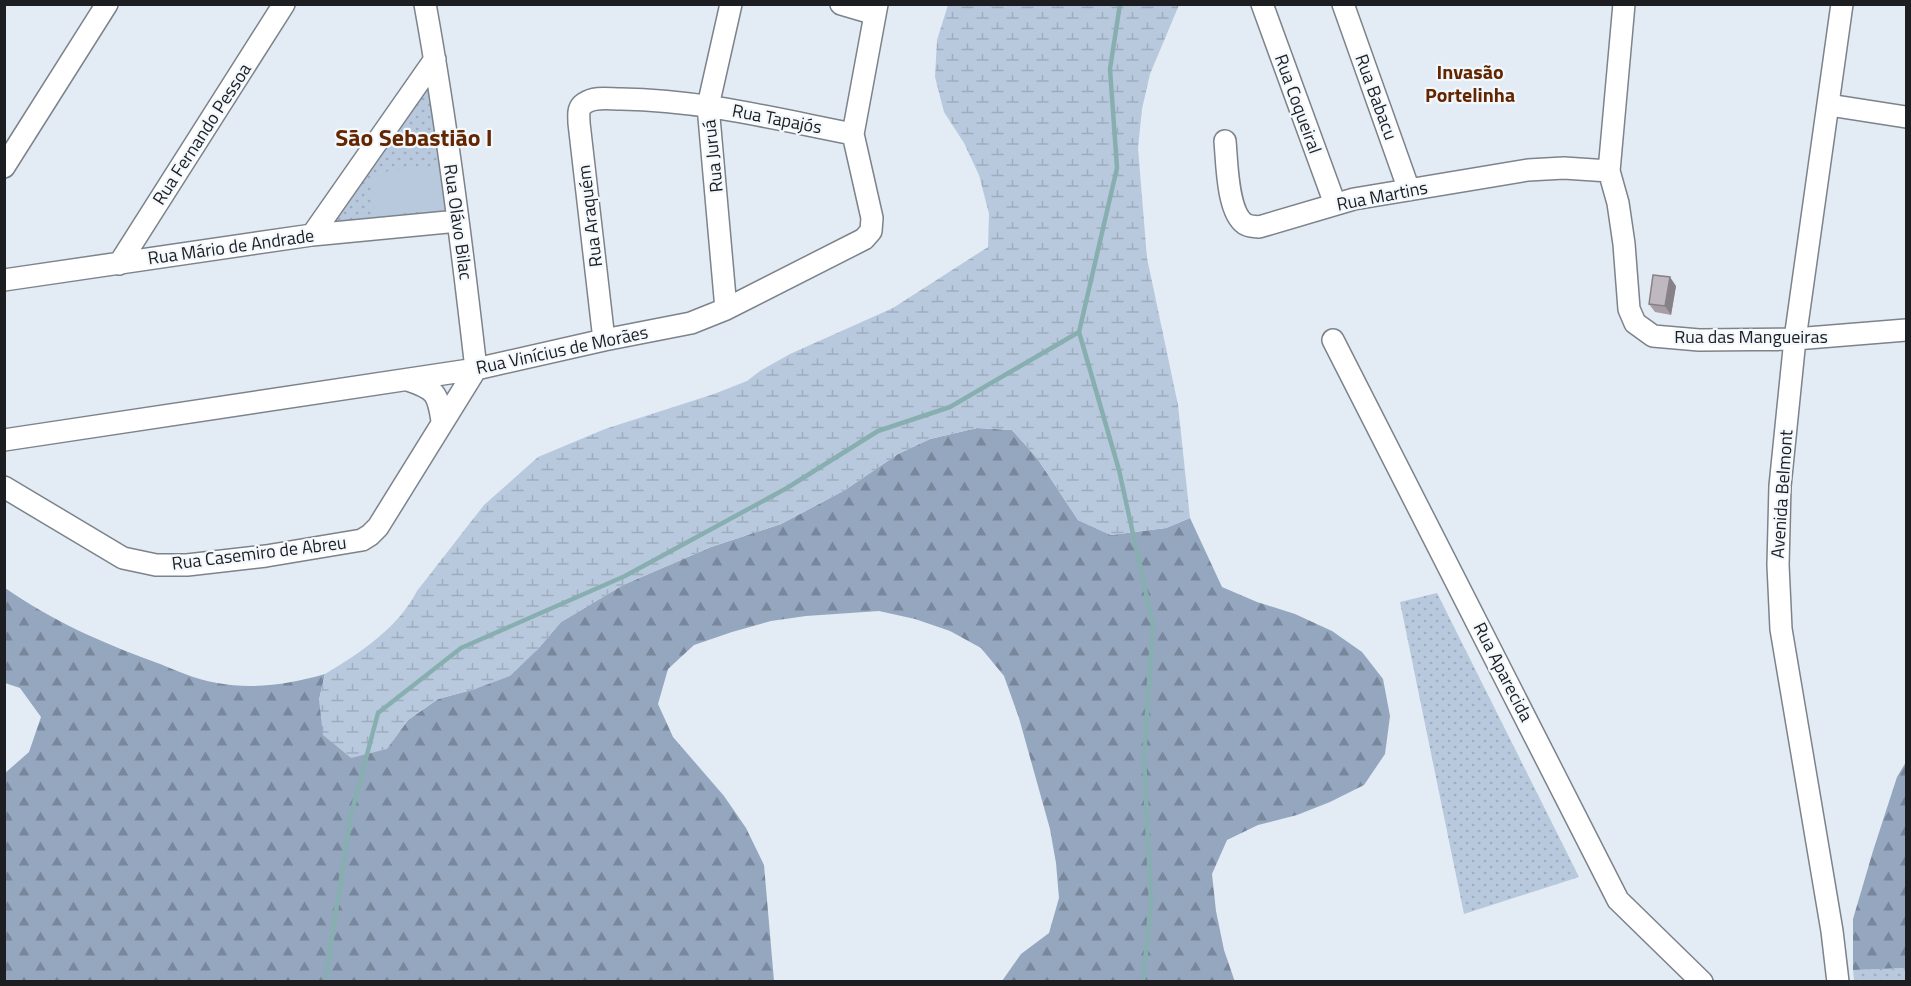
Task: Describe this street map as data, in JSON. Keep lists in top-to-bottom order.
{
  "streets": {
    "street": [
      "Rua Babacu",
      "Rua Coqueiral",
      "Rua Tapajós",
      "Rua Fernando Pessoa",
      "Rua Juruá",
      "Rua Martins",
      "Rua Araquém",
      "Rua Olávo Bilac",
      "Rua Mário de Andrade",
      "Rua das Mangueiras",
      "Rua Vinícius de Morães",
      "Avenida Belmont",
      "Rua Casemiro de Abreu",
      "Rua Aparecida"
    ]
  },
  "crossings": [
    ["Rua Babacu", "Rua Martins"],
    ["Rua Coqueiral", "Rua Martins"],
    ["Rua Tapajós", "Rua Juruá"],
    ["Rua Tapajós", "Rua Araquém"],
    ["Rua Tapajós", "Rua Vinícius de Morães"],
    ["Rua Fernando Pessoa", "Rua Mário de Andrade"],
    ["Rua Juruá", "Rua Vinícius de Morães"],
    ["Rua Martins", "Rua das Mangueiras"],
    ["Rua Araquém", "Rua Vinícius de Morães"],
    ["Rua Olávo Bilac", "Rua Mário de Andrade"],
    ["Rua Olávo Bilac", "Rua Vinícius de Morães"],
    ["Rua Olávo Bilac", "Rua Casemiro de Abreu"],
    ["Rua das Mangueiras", "Avenida Belmont"],
    ["Rua Vinícius de Morães", "Rua Casemiro de Abreu"]
  ],
  "districts": ["Invasão Portelinha", "São Sebastião I"]
}
